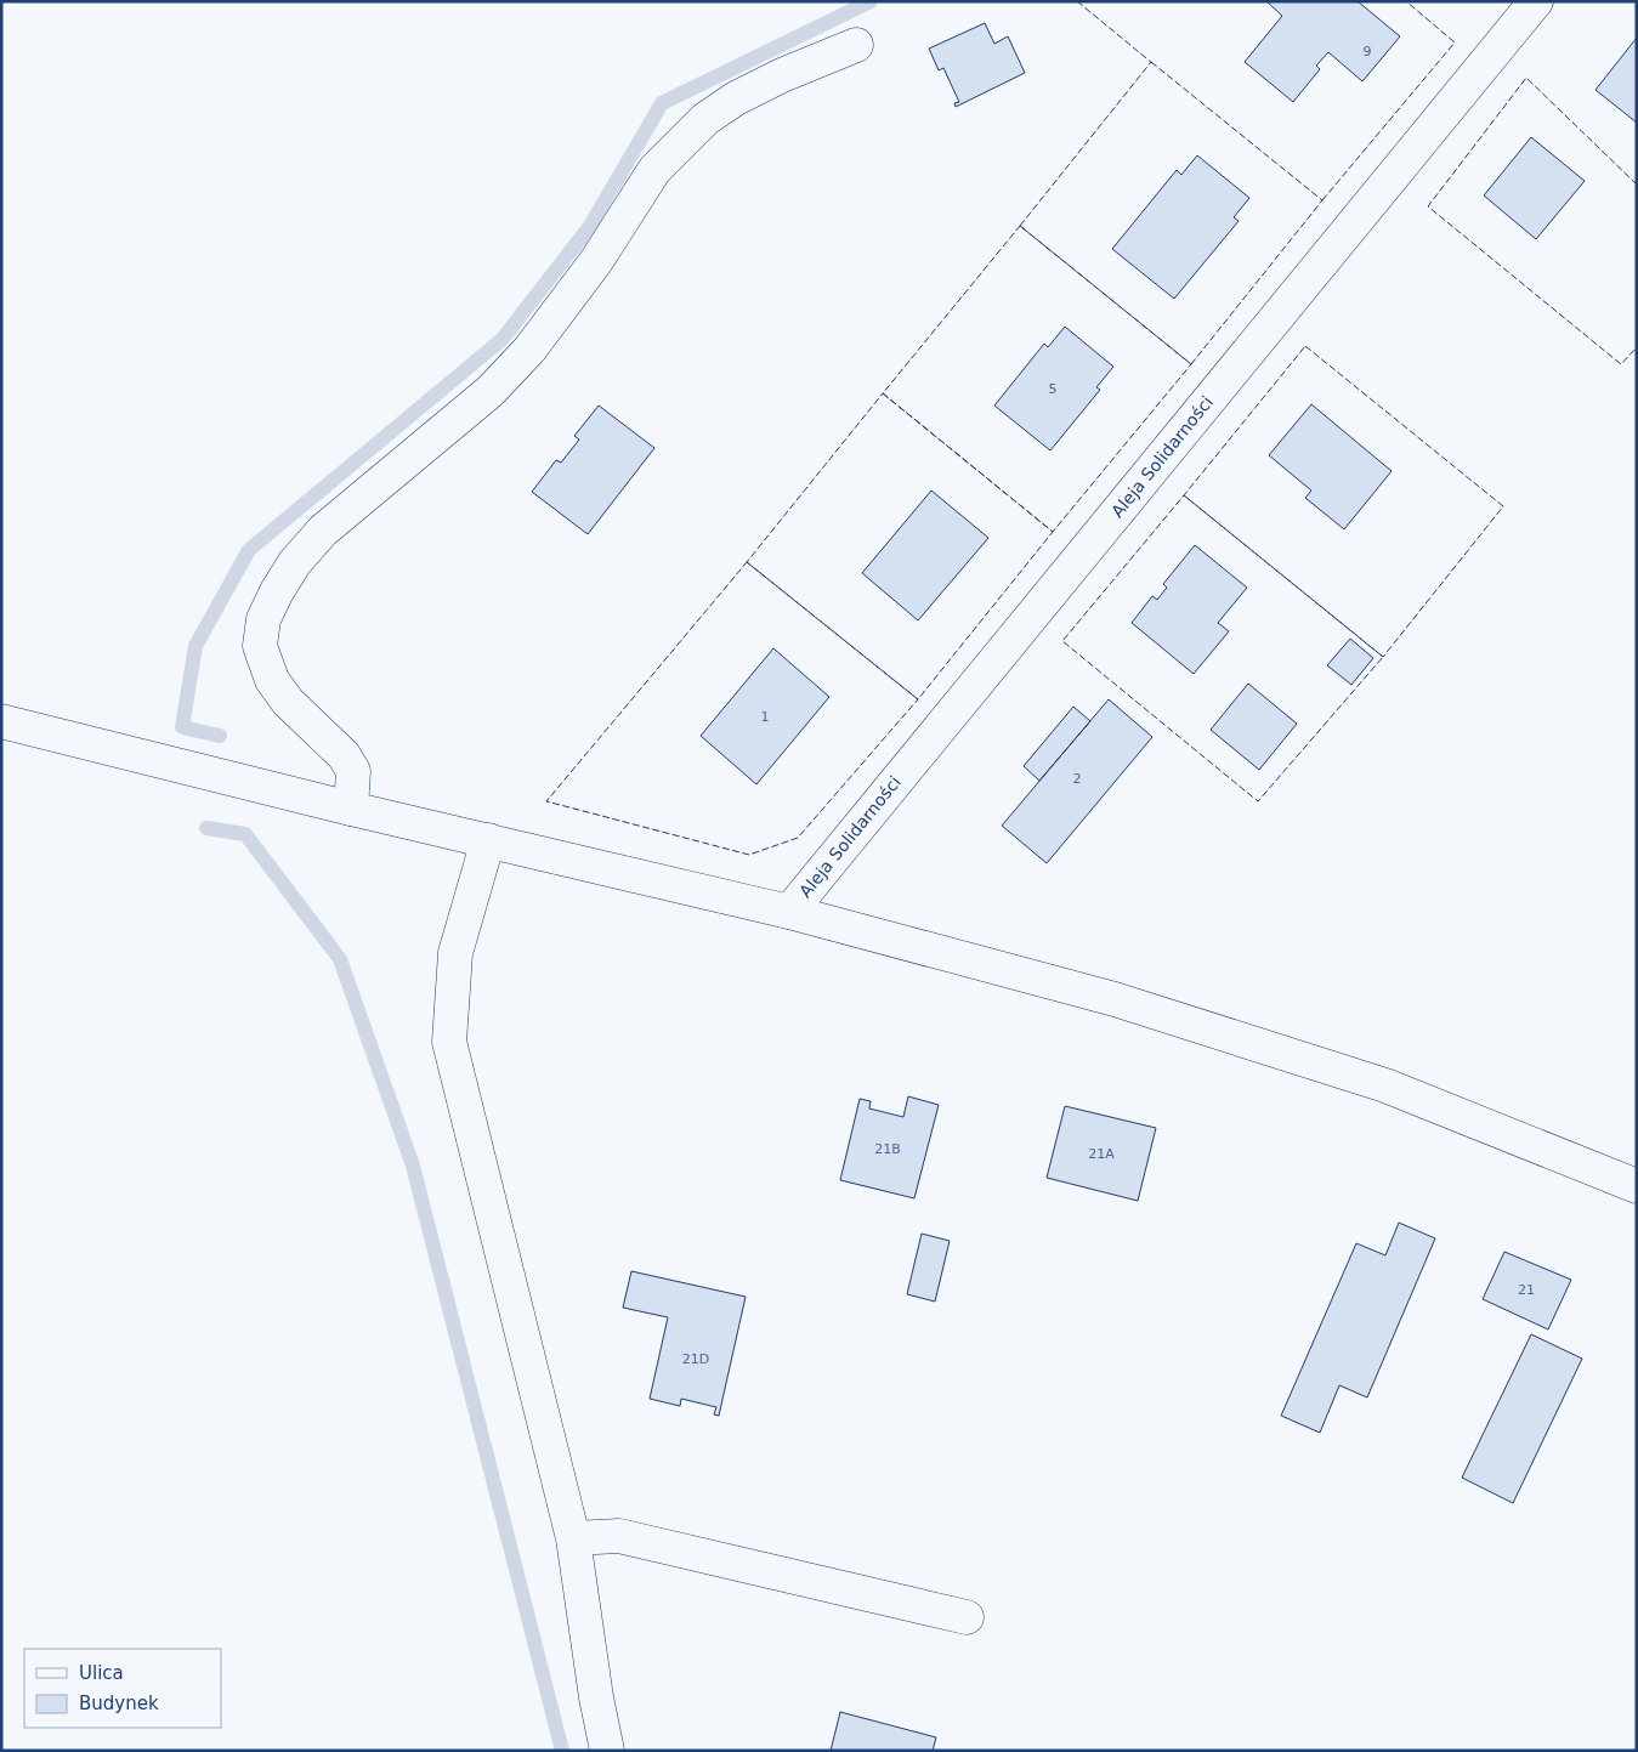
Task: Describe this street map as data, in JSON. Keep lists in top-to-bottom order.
{
  "streets": {
    "street": ["Aleja Solidarności"]
  },
  "house_numbers": [
    "9",
    "5",
    "1",
    "2",
    "21B",
    "21A",
    "21",
    "21D"
  ],
  "legend": ["Ulica", "Budynek"]
}
